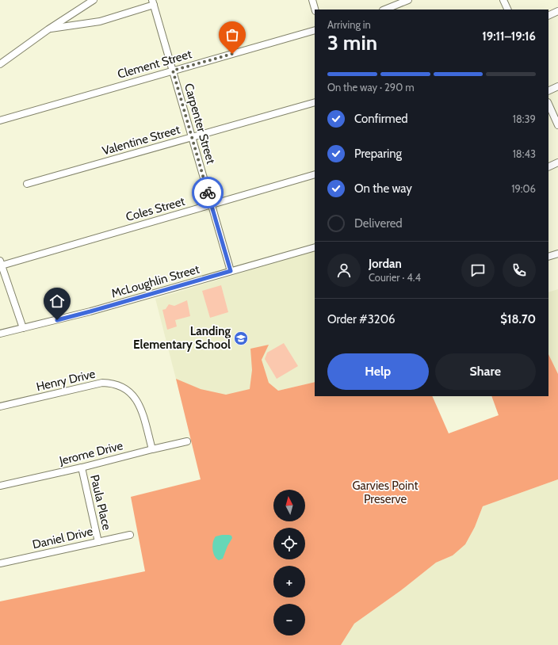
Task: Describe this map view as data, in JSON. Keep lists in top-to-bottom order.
{
  "streets": {
    "street": [
      "Clement Street",
      "Carpenter Street",
      "Valentine Street",
      "Coles Street",
      "McLoughlin Street",
      "Henry Drive",
      "Jerome Drive",
      "Paula Place",
      "Daniel Drive"
    ]
  },
  "crossings": [
    ["Clement Street", "Carpenter Street"],
    ["Carpenter Street", "Valentine Street"],
    ["Carpenter Street", "Coles Street"],
    ["Carpenter Street", "McLoughlin Street"],
    ["Henry Drive", "Jerome Drive"],
    ["Jerome Drive", "Paula Place"],
    ["Paula Place", "Daniel Drive"]
  ],
  "parks": ["Garvies Point Preserve"],
  "places": {
    "school or university": ["Landing Elementary School"]
  },
  "north": "top",
  "page": {
    "heading": ["3 min", "Arriving in", "19:11–19:16"],
    "panel": [
      "Jordan",
      "Courier · 4.4",
      "Order #3206",
      "$18.70"
    ],
    "bar": "On the way · 290 m",
    "list": [
      ["Confirmed", "18:39"],
      ["Preparing", "18:43"],
      ["On the way", "19:06"],
      "Delivered"
    ],
    "buttons": ["Help", "Share"],
    "map_buttons": ["+", "−"]
  }
}
